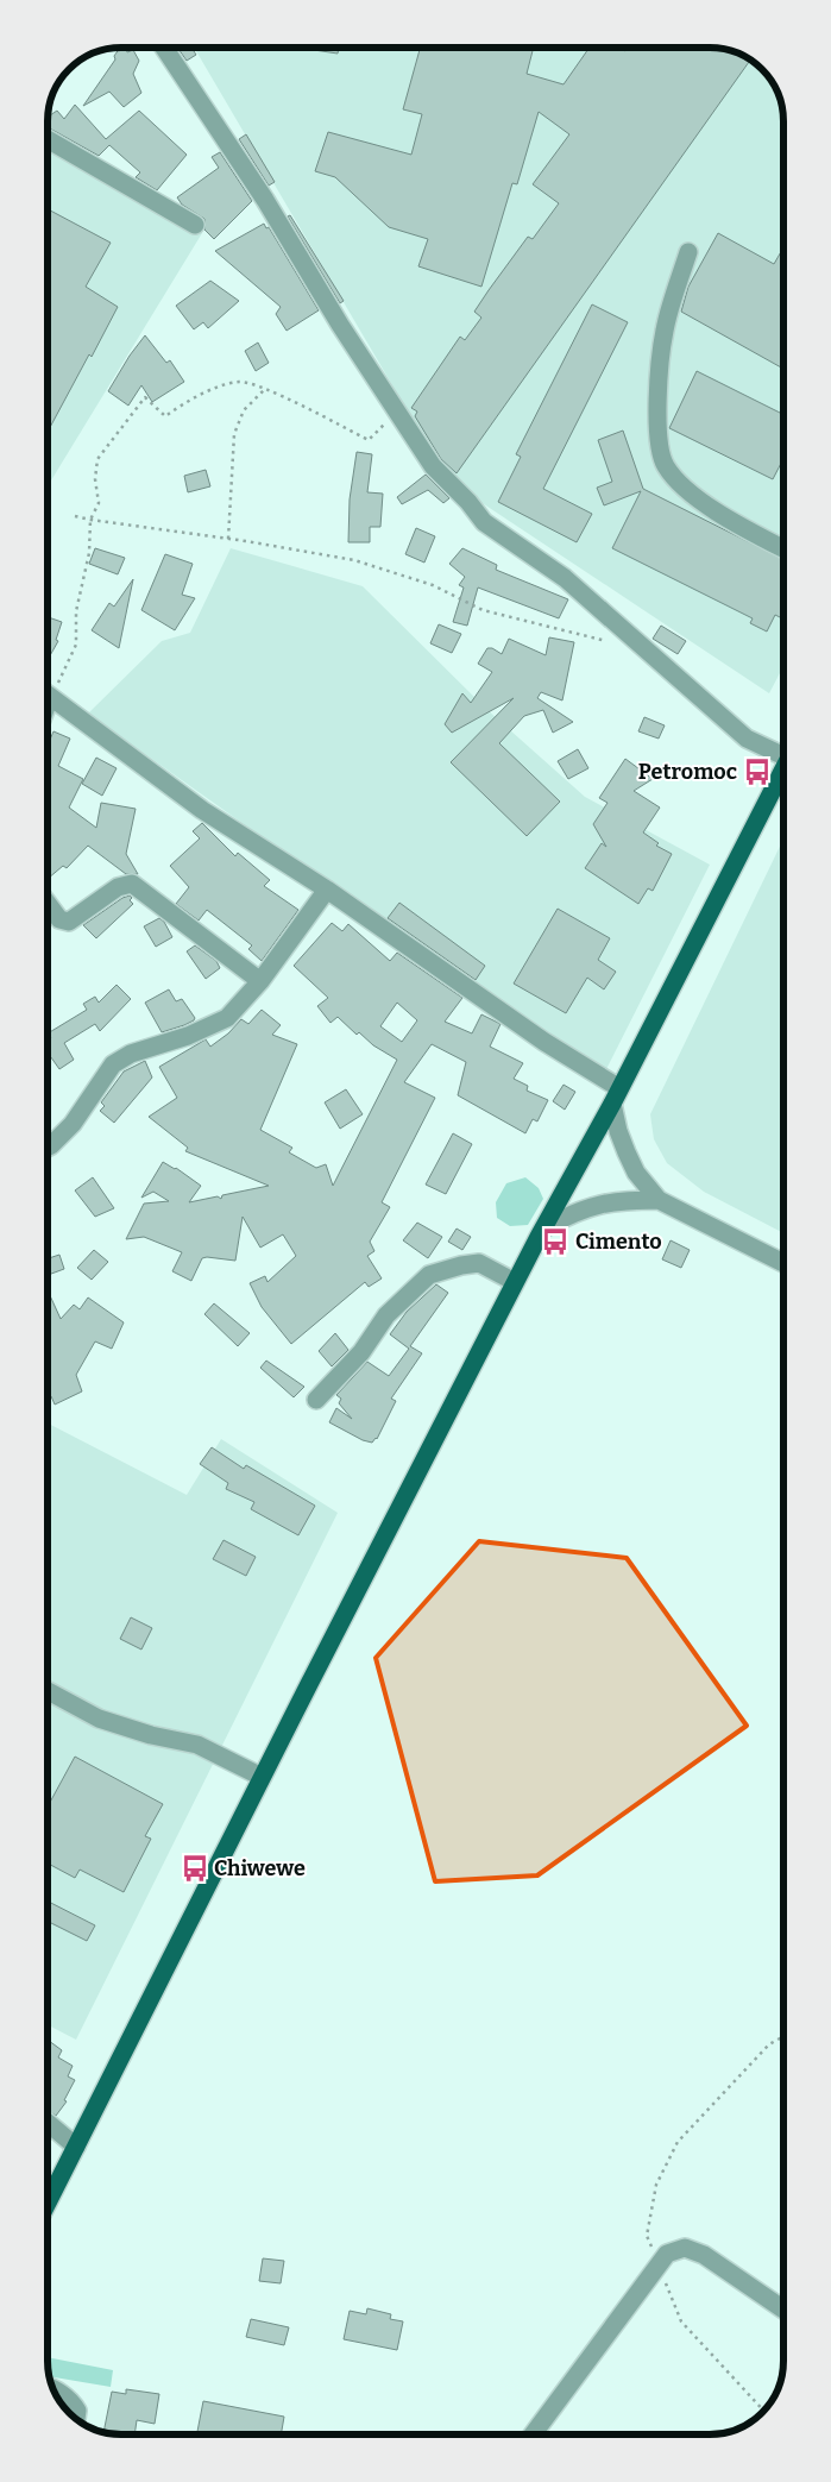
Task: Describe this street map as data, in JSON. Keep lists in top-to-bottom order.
{
  "places": {
    "bus stop": ["Petromoc", "Cimento", "Chiwewe"]
  }
}
